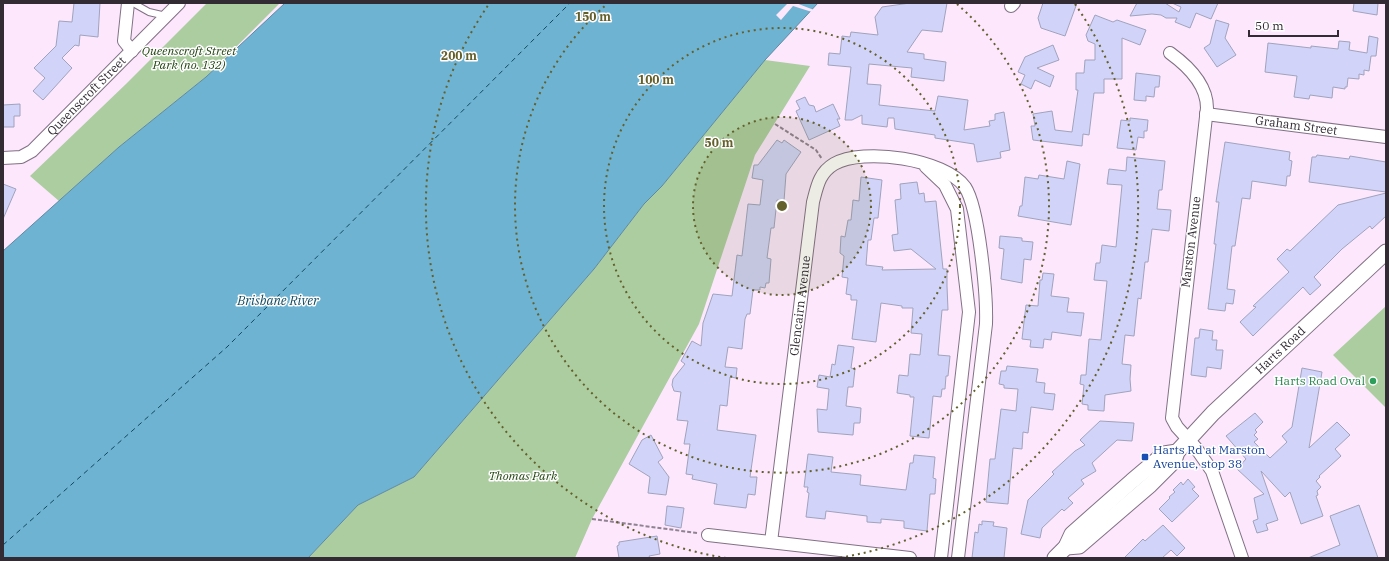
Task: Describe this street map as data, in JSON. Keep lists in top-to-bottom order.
{
  "streets": {
    "street": [
      "Queenscroft Street",
      "Graham Street",
      "Marston Avenue",
      "Glencairn Avenue",
      "Harts Road"
    ]
  },
  "crossings": [
    ["Graham Street", "Marston Avenue"],
    ["Marston Avenue", "Harts Road"]
  ],
  "water": ["Brisbane River"],
  "parks": ["Queenscroft Street Park (no. 132)", "Thomas Park"],
  "places": {
    "other": ["Harts Road Oval"],
    "transit": ["Harts Rd at Marston Avenue, stop 38"]
  },
  "scale_bar": "50 m",
  "rings": [
    "150 m",
    "200 m",
    "100 m",
    "50 m"
  ]
}
